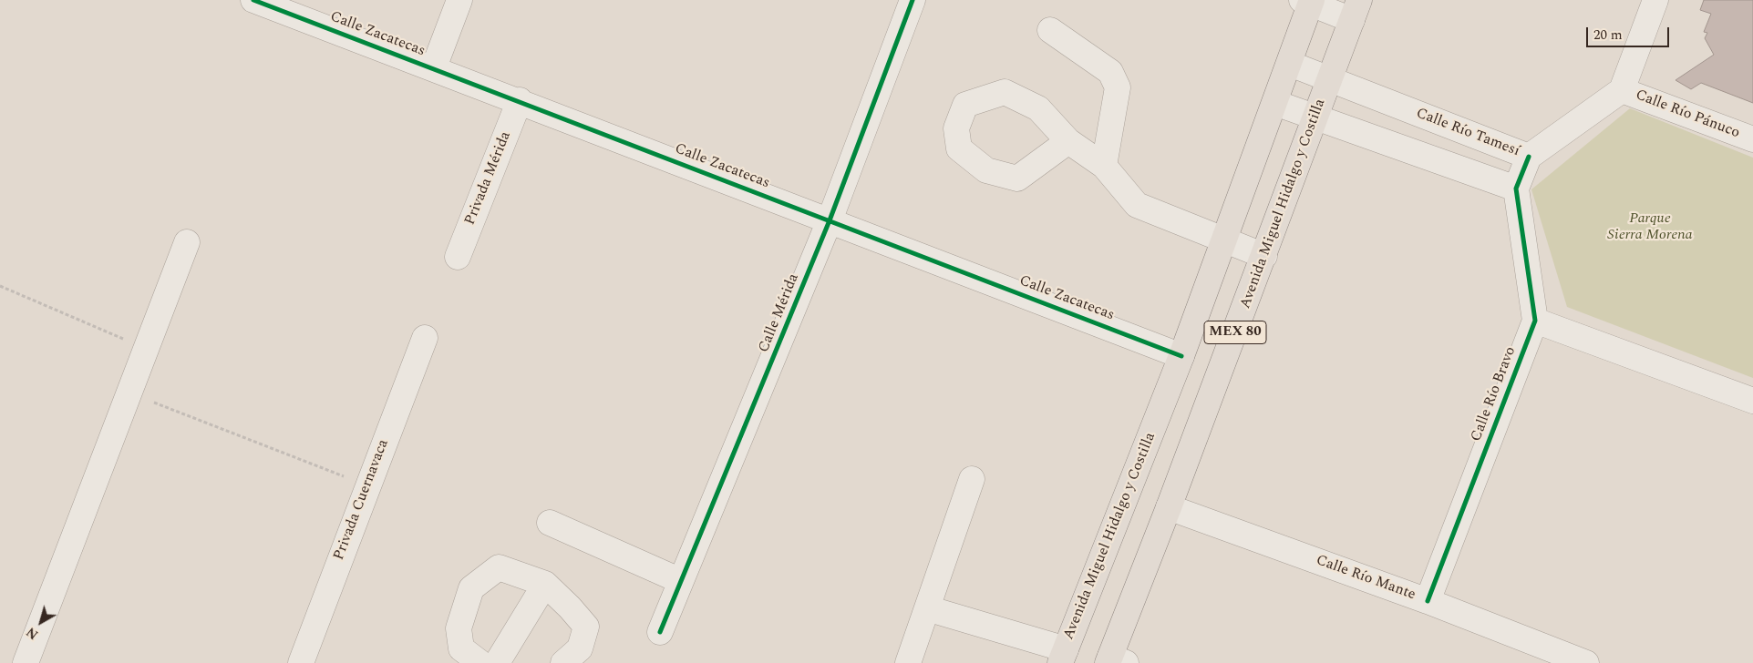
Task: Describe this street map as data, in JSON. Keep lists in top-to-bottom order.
{
  "streets": {
    "main road": ["Avenida Miguel Hidalgo y Costilla", "MEX 80"],
    "street": [
      "Calle Zacatecas",
      "Calle Río Pánuco",
      "Calle Río Tamesí",
      "Privada Mérida",
      "Calle Mérida",
      "Calle Río Bravo",
      "Privada Cuernavaca",
      "Calle Río Mante"
    ]
  },
  "crossings": [
    ["Calle Zacatecas", "Privada Mérida"],
    ["Calle Zacatecas", "Avenida Miguel Hidalgo y Costilla"],
    ["Calle Zacatecas", "Calle Mérida"],
    ["Calle Río Tamesí", "Avenida Miguel Hidalgo y Costilla"],
    ["Calle Río Tamesí", "Calle Río Bravo"],
    ["Avenida Miguel Hidalgo y Costilla", "Calle Río Mante"],
    ["Calle Río Bravo", "Calle Río Mante"]
  ],
  "parks": ["Parque Sierra Morena"],
  "scale_bar": "20 m",
  "north": "bottom left"
}
